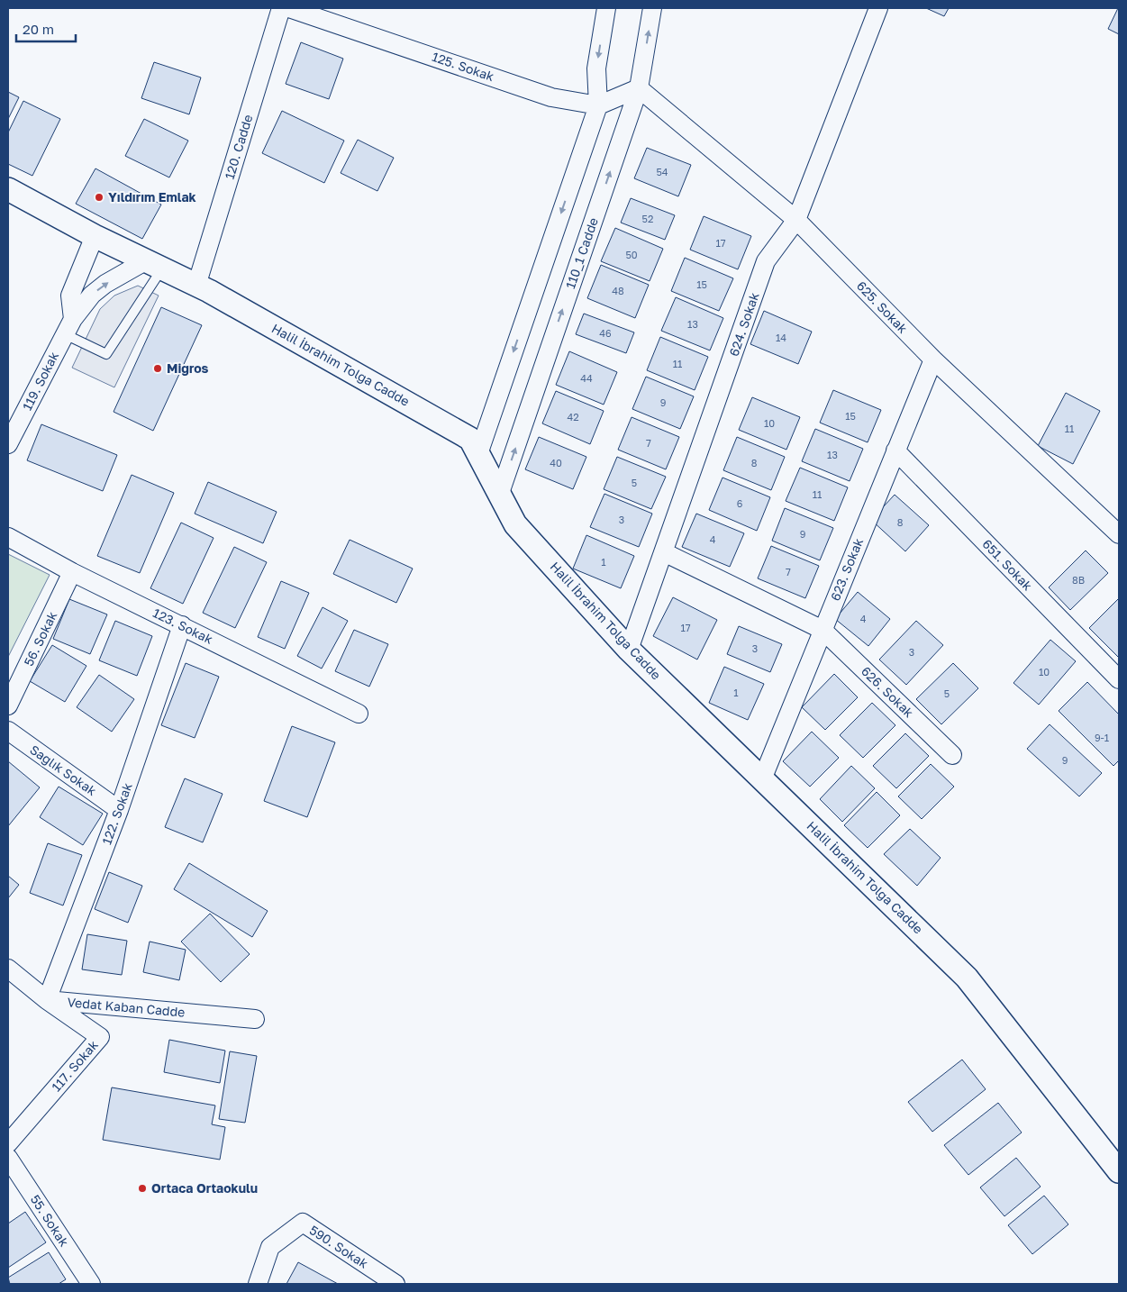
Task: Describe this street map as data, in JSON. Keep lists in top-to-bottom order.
{
  "streets": {
    "street": [
      "125. Sokak",
      "120. Cadde",
      "110_1 Cadde",
      "625. Sokak",
      "624. Sokak",
      "Halil İbrahim Tolga Cadde",
      "119. Sokak",
      "651. Sokak",
      "623. Sokak",
      "123. Sokak",
      "56. Sokak",
      "626. Sokak",
      "Sağlık Sokak",
      "122. Sokak",
      "Vedat Kaban Cadde",
      "117. Sokak",
      "55. Sokak",
      "590. Sokak"
    ]
  },
  "crossings": [
    ["120. Cadde", "Halil İbrahim Tolga Cadde"],
    ["110_1 Cadde", "625. Sokak"],
    ["110_1 Cadde", "Halil İbrahim Tolga Cadde"],
    ["625. Sokak", "624. Sokak"],
    ["625. Sokak", "623. Sokak"],
    ["624. Sokak", "Halil İbrahim Tolga Cadde"],
    ["624. Sokak", "626. Sokak"],
    ["Halil İbrahim Tolga Cadde", "119. Sokak"],
    ["Halil İbrahim Tolga Cadde", "623. Sokak"],
    ["651. Sokak", "623. Sokak"],
    ["623. Sokak", "626. Sokak"],
    ["123. Sokak", "56. Sokak"],
    ["123. Sokak", "122. Sokak"],
    ["Sağlık Sokak", "122. Sokak"],
    ["122. Sokak", "Vedat Kaban Cadde"],
    ["122. Sokak", "117. Sokak"],
    ["Vedat Kaban Cadde", "117. Sokak"]
  ],
  "one_way": ["119. Sokak"],
  "places": ["Yıldırım Emlak", "Migros", "Ortaca Ortaokulu"],
  "house_numbers": [
    "54",
    "52",
    "17",
    "50",
    "15",
    "48",
    "13",
    "46",
    "14",
    "11",
    "44",
    "9",
    "15",
    "42",
    "10",
    "11",
    "7",
    "13",
    "40",
    "8",
    "5",
    "11",
    "6",
    "3",
    "8",
    "9",
    "4",
    "1",
    "7",
    "8B",
    "4",
    "17",
    "3",
    "3",
    "10",
    "1",
    "5",
    "9-1",
    "9"
  ],
  "scale_bar": "20 m"
}
